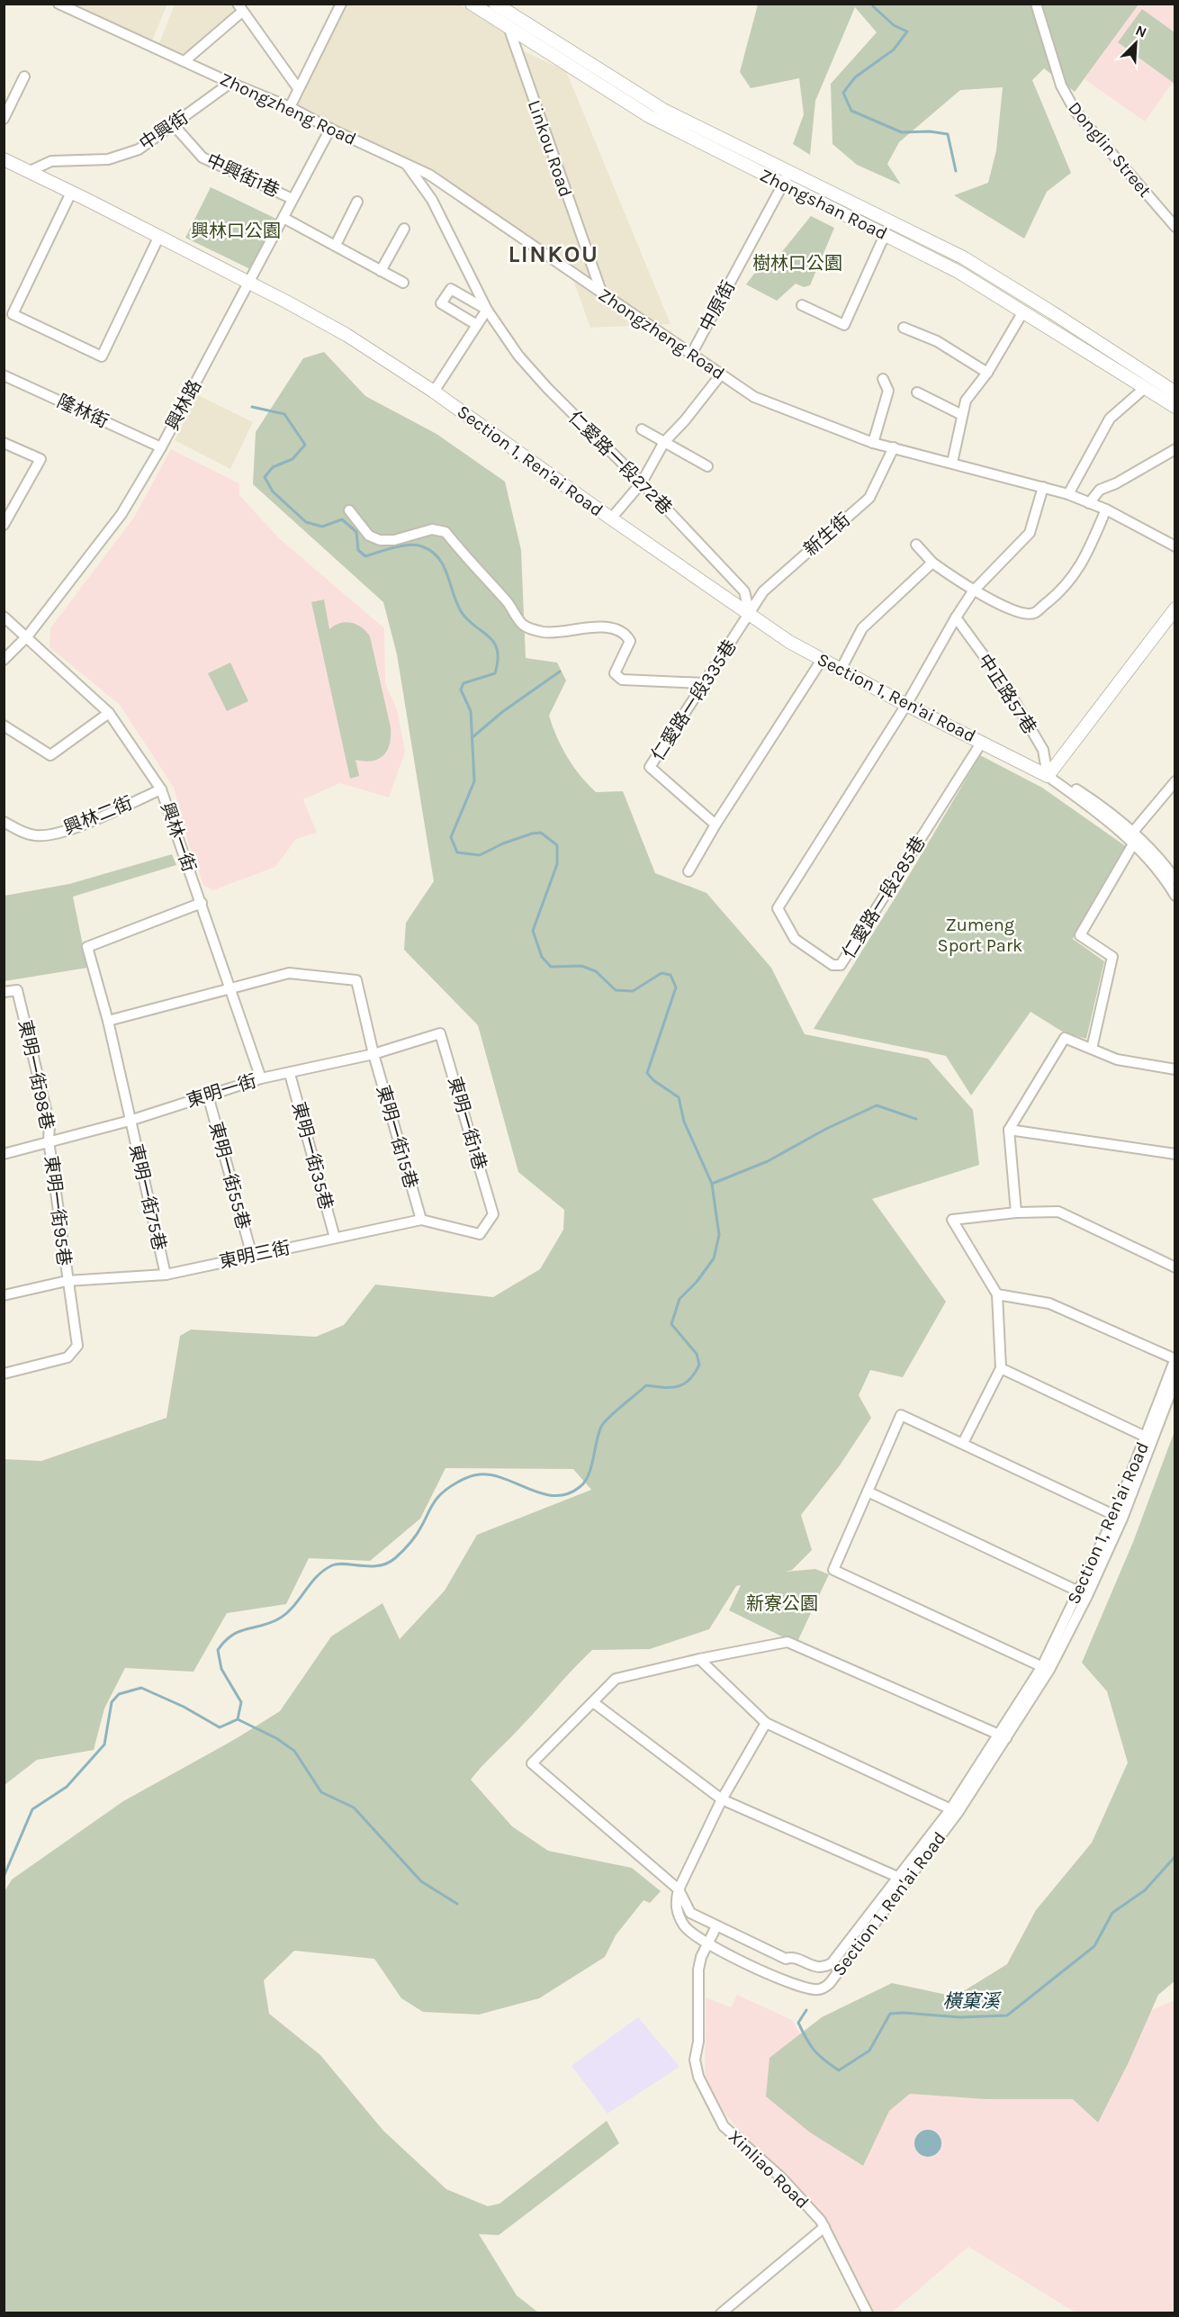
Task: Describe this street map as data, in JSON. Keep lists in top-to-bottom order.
{
  "streets": {
    "main road": ["Zhongshan Road", "Section 1, Ren'ai Road"],
    "street": [
      "Zhongzheng Road",
      "中興街",
      "Linkou Road",
      "Donglin Street",
      "中興街1巷",
      "中原街",
      "興林路",
      "隆林街",
      "仁愛路一段272巷",
      "新生街",
      "中正路57巷",
      "仁愛路一段335巷",
      "興林二街",
      "興林一街",
      "仁愛路一段285巷",
      "東明一街98巷",
      "東明一街",
      "東明一街1巷",
      "東明一街15巷",
      "東明一街35巷",
      "東明一街55巷",
      "東明一街75巷",
      "東明一街95巷",
      "東明三街",
      "Xinliao Road"
    ]
  },
  "crossings": [
    ["Zhongzheng Road", "中興街"],
    ["Zhongzheng Road", "Linkou Road"],
    ["Zhongzheng Road", "中原街"],
    ["Zhongzheng Road", "興林路"],
    ["Zhongzheng Road", "仁愛路一段272巷"],
    ["Zhongzheng Road", "新生街"],
    ["中興街", "中興街1巷"],
    ["中興街", "Section 1, Ren'ai Road"],
    ["Linkou Road", "Zhongshan Road"],
    ["中興街1巷", "興林路"],
    ["Zhongshan Road", "中原街"],
    ["興林路", "隆林街"],
    ["興林路", "Section 1, Ren'ai Road"],
    ["興林路", "興林一街"],
    ["Section 1, Ren'ai Road", "仁愛路一段272巷"],
    ["Section 1, Ren'ai Road", "新生街"],
    ["Section 1, Ren'ai Road", "中正路57巷"],
    ["Section 1, Ren'ai Road", "仁愛路一段335巷"],
    ["Section 1, Ren'ai Road", "仁愛路一段285巷"],
    ["Section 1, Ren'ai Road", "Xinliao Road"],
    ["仁愛路一段272巷", "新生街"],
    ["仁愛路一段272巷", "仁愛路一段335巷"],
    ["新生街", "仁愛路一段335巷"],
    ["興林二街", "興林一街"],
    ["興林一街", "東明一街"],
    ["興林一街", "東明一街15巷"],
    ["興林一街", "東明一街75巷"],
    ["東明一街98巷", "東明一街"],
    ["東明一街98巷", "東明一街95巷"],
    ["東明一街", "東明一街1巷"],
    ["東明一街", "東明一街15巷"],
    ["東明一街", "東明一街35巷"],
    ["東明一街", "東明一街55巷"],
    ["東明一街", "東明一街75巷"],
    ["東明一街", "東明一街95巷"],
    ["東明一街1巷", "東明三街"],
    ["東明一街15巷", "東明三街"],
    ["東明一街35巷", "東明三街"],
    ["東明一街55巷", "東明三街"],
    ["東明一街75巷", "東明三街"],
    ["東明一街95巷", "東明三街"]
  ],
  "districts": ["LINKOU"],
  "water": ["橫窠溪"],
  "parks": [
    "興林口公園",
    "樹林口公園",
    "Zumeng Sport Park",
    "新寮公園"
  ],
  "north": "top right"
}
